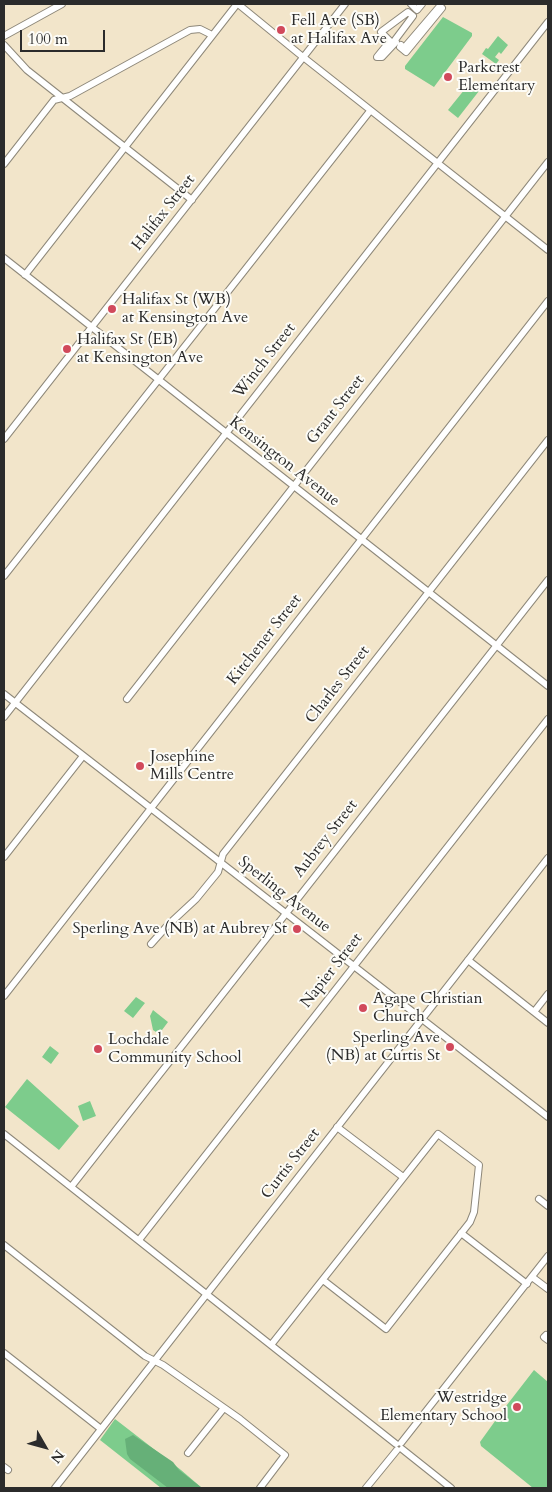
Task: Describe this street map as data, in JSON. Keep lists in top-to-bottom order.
{
  "streets": {
    "street": [
      "Halifax Street",
      "Winch Street",
      "Grant Street",
      "Kensington Avenue",
      "Kitchener Street",
      "Charles Street",
      "Aubrey Street",
      "Sperling Avenue",
      "Napier Street",
      "Curtis Street"
    ]
  },
  "crossings": [
    ["Halifax Street", "Kensington Avenue"],
    ["Winch Street", "Kensington Avenue"],
    ["Winch Street", "Sperling Avenue"],
    ["Grant Street", "Kensington Avenue"],
    ["Kensington Avenue", "Kitchener Street"],
    ["Kensington Avenue", "Charles Street"],
    ["Kensington Avenue", "Aubrey Street"],
    ["Kitchener Street", "Sperling Avenue"],
    ["Charles Street", "Sperling Avenue"],
    ["Aubrey Street", "Sperling Avenue"],
    ["Sperling Avenue", "Napier Street"],
    ["Sperling Avenue", "Curtis Street"]
  ],
  "places": [
    "Fell Ave (SB) at Halifax Ave",
    "Parkcrest Elementary",
    "Halifax St (WB) at Kensington Ave",
    "Halifax St (EB) at Kensington Ave",
    "Josephine Mills Centre",
    "Sperling Ave (NB) at Aubrey St",
    "Agape Christian Church",
    "Sperling Ave (NB) at Curtis St",
    "Lochdale Community School",
    "Westridge Elementary School"
  ],
  "scale_bar": "100 m",
  "north": "bottom right"
}
